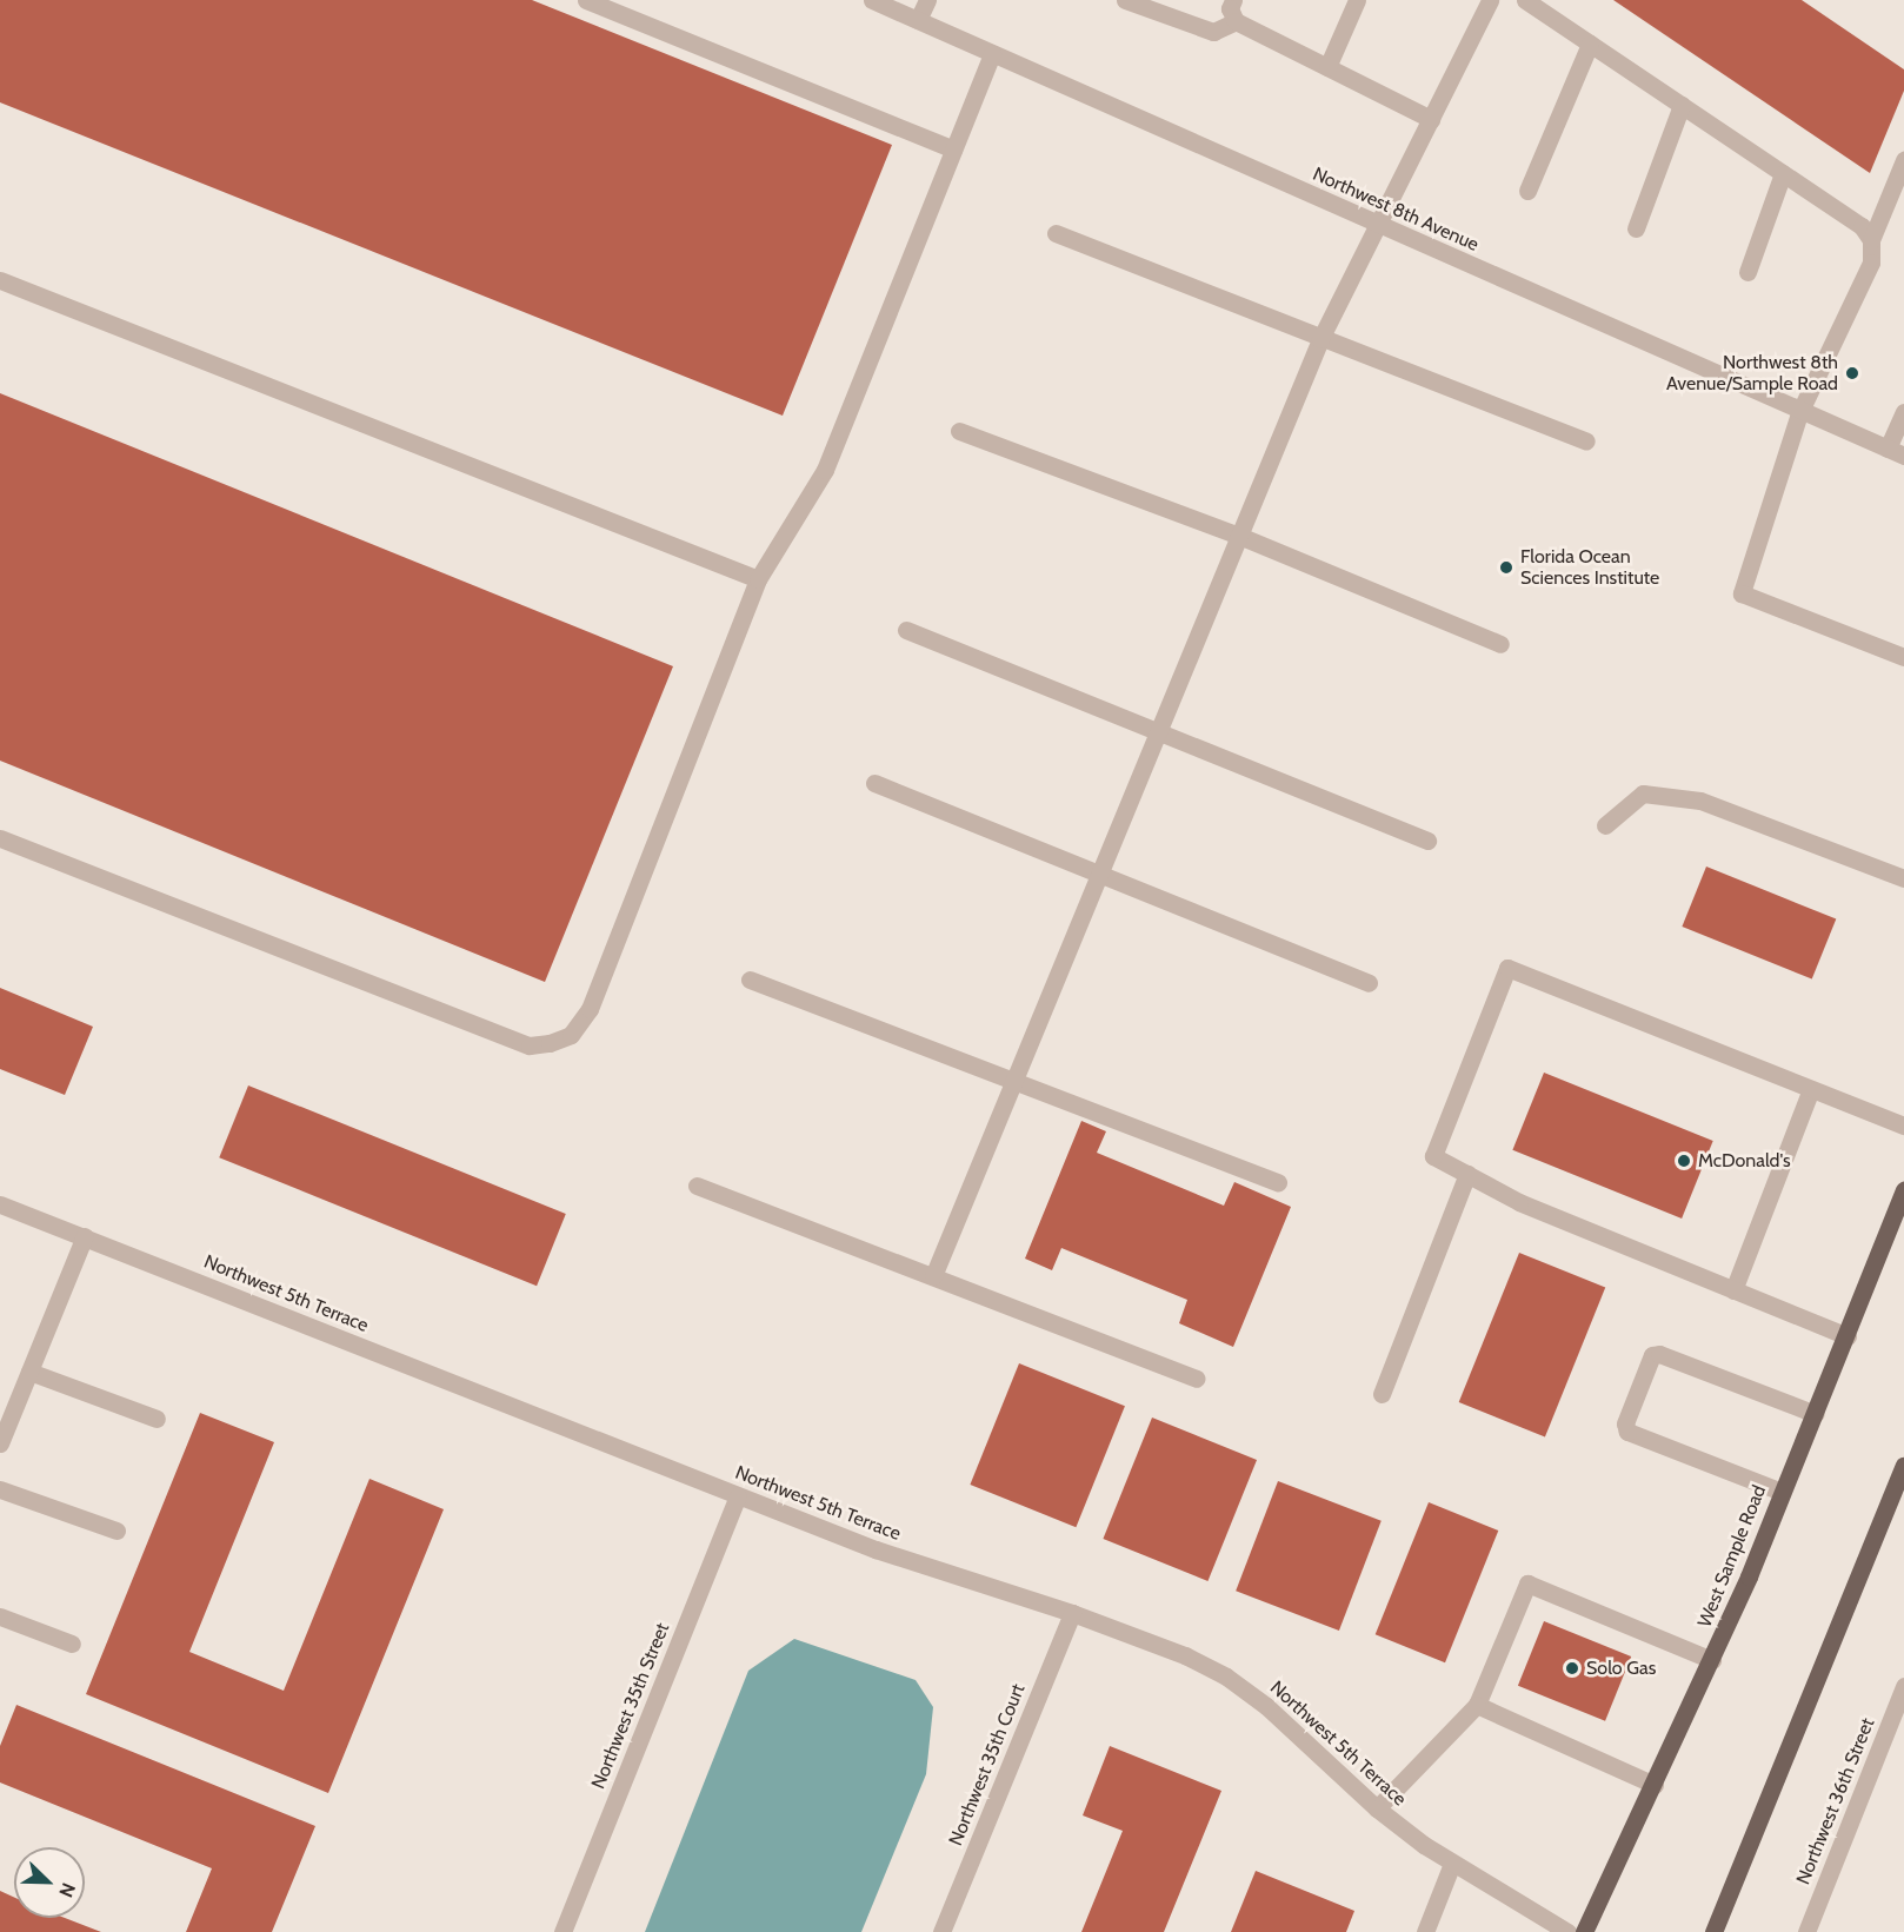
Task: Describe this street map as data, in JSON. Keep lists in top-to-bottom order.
{
  "streets": {
    "main road": ["West Sample Road"],
    "street": [
      "Northwest 8th Avenue",
      "Northwest 5th Terrace",
      "Northwest 35th Street",
      "Northwest 35th Court",
      "Northwest 36th Street"
    ]
  },
  "crossings": [
    ["Northwest 5th Terrace", "Northwest 35th Street"],
    ["Northwest 5th Terrace", "Northwest 35th Court"]
  ],
  "places": [
    "Northwest 8th Avenue/Sample Road",
    "Florida Ocean Sciences Institute",
    "McDonald's",
    "Solo Gas"
  ],
  "north": "bottom right"
}
